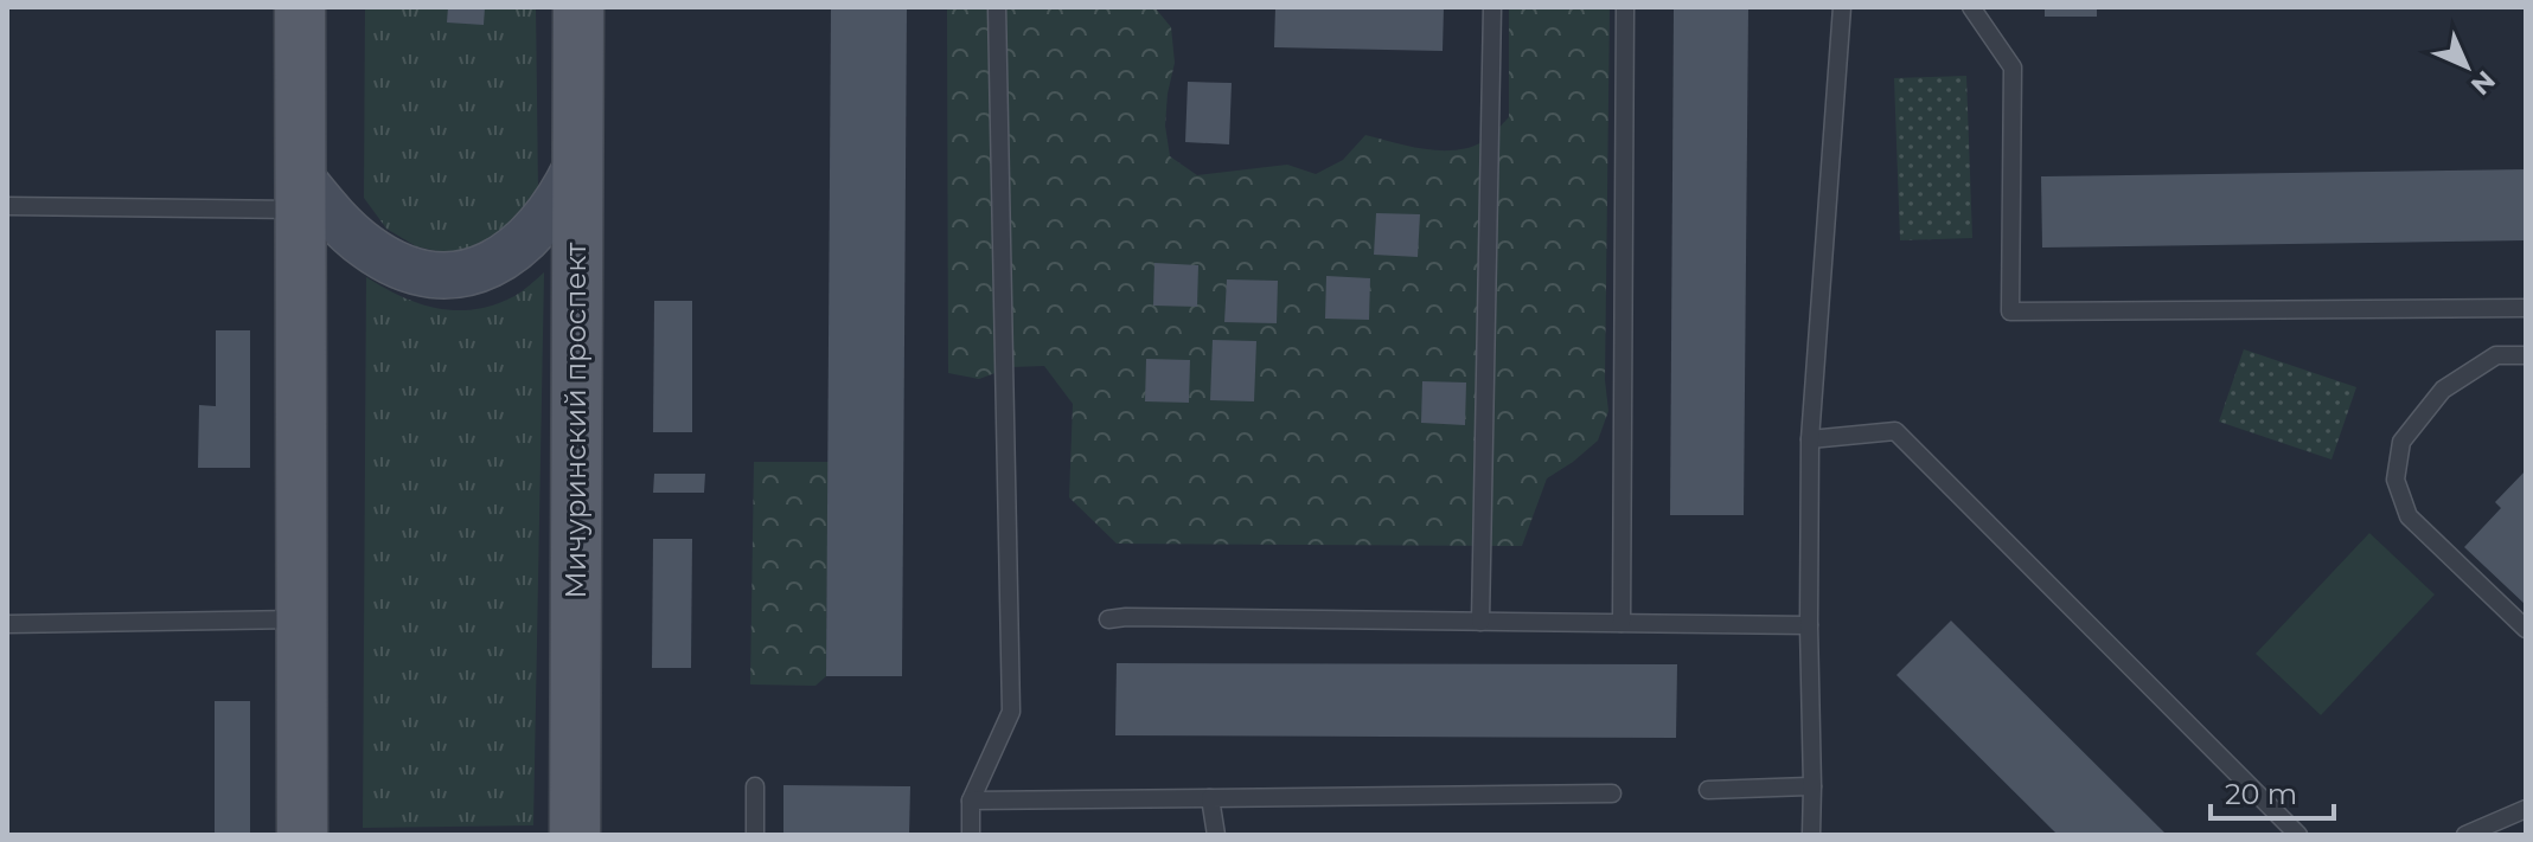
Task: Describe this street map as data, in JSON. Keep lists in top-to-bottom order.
{
  "streets": {
    "main road": ["Мичуринский проспект"]
  },
  "scale_bar": "20 m",
  "north": "bottom right"
}
